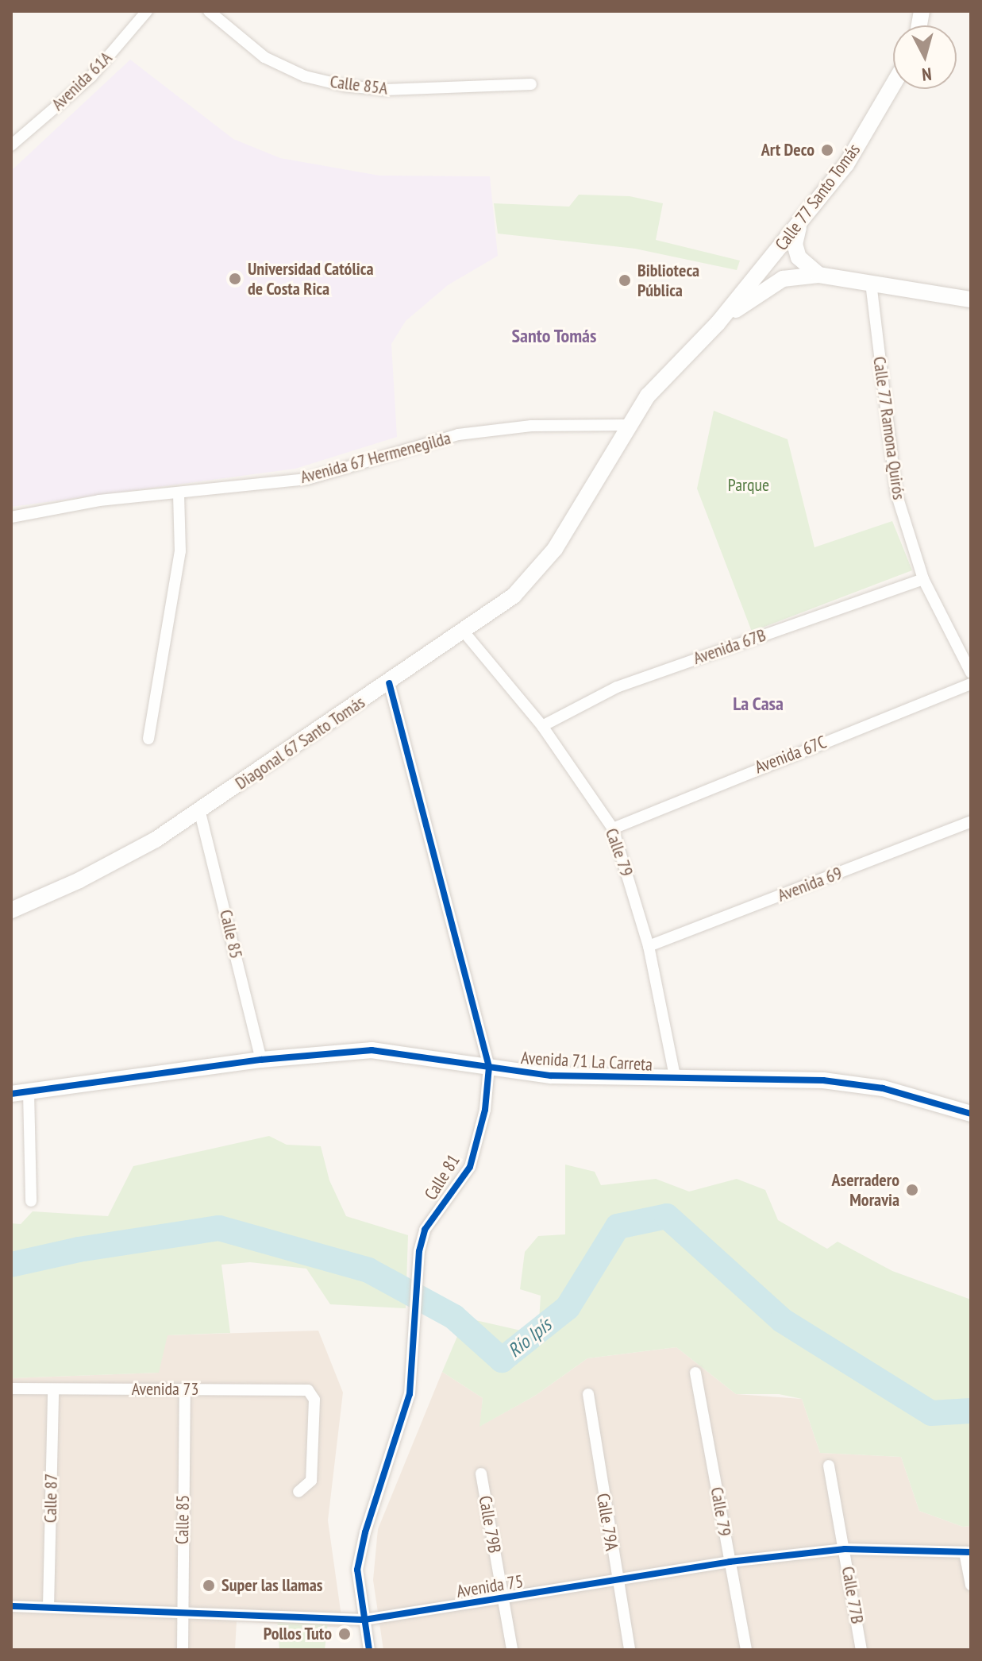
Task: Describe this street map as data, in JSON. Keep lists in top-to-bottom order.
{
  "streets": {
    "main road": ["Calle 77 Santo Tomás", "Diagonal 67 Santo Tomás", "Avenida 71 La Carreta"],
    "street": [
      "Avenida 61A",
      "Calle 85A",
      "Calle 77 Ramona Quirós",
      "Avenida 67 Hermenegilda",
      "Avenida 67B",
      "Avenida 67C",
      "Calle 79",
      "Avenida 69",
      "Calle 85",
      "Calle 81",
      "Avenida 73",
      "Calle 87",
      "Calle 79A",
      "Calle 79B",
      "Avenida 75",
      "Calle 77B"
    ]
  },
  "crossings": [
    ["Calle 77 Santo Tomás", "Diagonal 67 Santo Tomás"],
    ["Calle 77 Ramona Quirós", "Avenida 67B"],
    ["Avenida 67 Hermenegilda", "Diagonal 67 Santo Tomás"],
    ["Avenida 67B", "Calle 79"],
    ["Diagonal 67 Santo Tomás", "Calle 79"],
    ["Diagonal 67 Santo Tomás", "Calle 85"],
    ["Diagonal 67 Santo Tomás", "Calle 81"],
    ["Avenida 67C", "Calle 79"],
    ["Calle 79", "Avenida 69"],
    ["Calle 79", "Avenida 71 La Carreta"],
    ["Calle 79", "Avenida 75"],
    ["Calle 85", "Avenida 71 La Carreta"],
    ["Calle 85", "Avenida 73"],
    ["Calle 85", "Avenida 75"],
    ["Avenida 71 La Carreta", "Calle 81"],
    ["Calle 81", "Avenida 75"],
    ["Avenida 73", "Calle 87"],
    ["Calle 87", "Avenida 75"],
    ["Calle 79A", "Avenida 75"],
    ["Calle 79B", "Avenida 75"],
    ["Avenida 75", "Calle 77B"]
  ],
  "districts": ["Santo Tomás", "La Casa"],
  "water": ["Río Ipís"],
  "parks": ["Parque"],
  "places": [
    "Art Deco",
    "Universidad Católica de Costa Rica",
    "Biblioteca Pública",
    "Aserradero Moravia",
    "Super las llamas",
    "Pollos Tuto"
  ],
  "north": "bottom"
}
